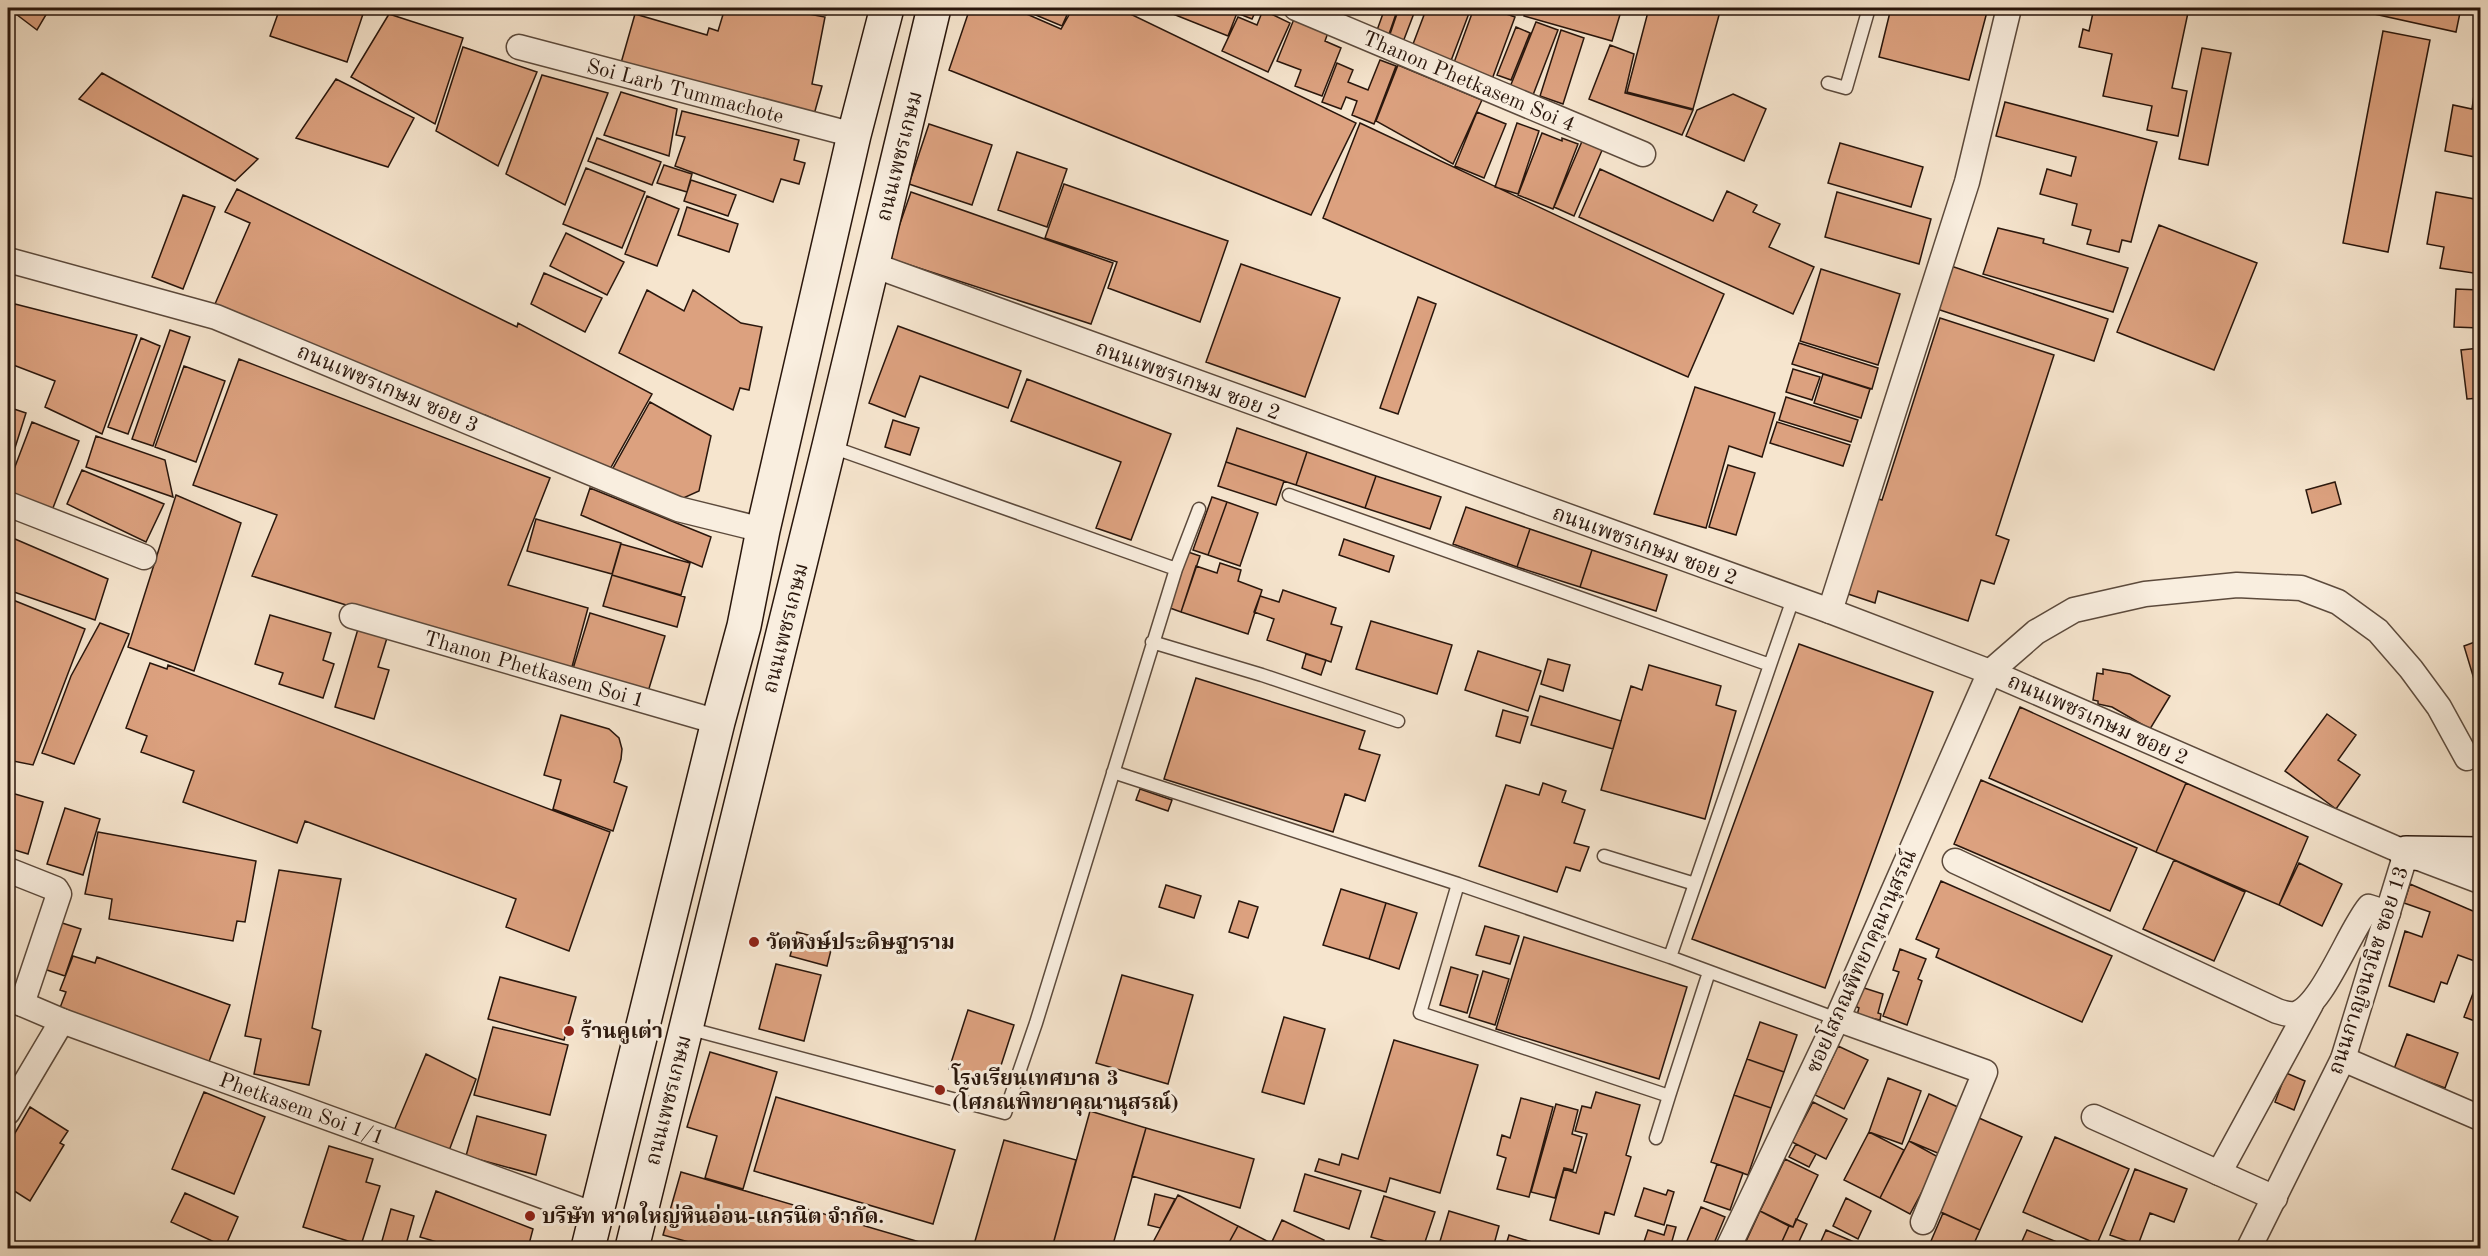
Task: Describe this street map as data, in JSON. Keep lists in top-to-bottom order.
{
  "streets": {
    "main road": ["ถนนเพชรเกษม"],
    "street": [
      "Thanon Phetkasem Soi 4",
      "Soi Larb Tummachote",
      "ถนนเพชรเกษม ซอย 2",
      "ถนนเพชรเกษม ซอย 3",
      "Thanon Phetkasem Soi 1",
      "ซอยโสภณพิทยาคุณานุสรณ์",
      "ถนนกาญจนวนิช ซอย 13",
      "Phetkasem Soi 1/1"
    ]
  },
  "crossings": [
    ["Soi Larb Tummachote", "ถนนเพชรเกษม"],
    ["ถนนเพชรเกษม", "ถนนเพชรเกษม ซอย 2"],
    ["ถนนเพชรเกษม", "ถนนเพชรเกษม ซอย 3"],
    ["ถนนเพชรเกษม", "Thanon Phetkasem Soi 1"],
    ["ถนนเพชรเกษม", "Phetkasem Soi 1/1"],
    ["ถนนเพชรเกษม ซอย 2", "ซอยโสภณพิทยาคุณานุสรณ์"],
    ["ถนนเพชรเกษม ซอย 2", "ถนนกาญจนวนิช ซอย 13"]
  ],
  "places": [
    "วัดหงษ์ประดิษฐาราม",
    "ร้านคูเต่า",
    "โรงเรียนเทศบาล 3 (โศภณพิทยาคุณานุสรณ์)",
    "บริษัท หาดใหญ่หินอ่อน-แกรนิต จำกัด."
  ]
}
